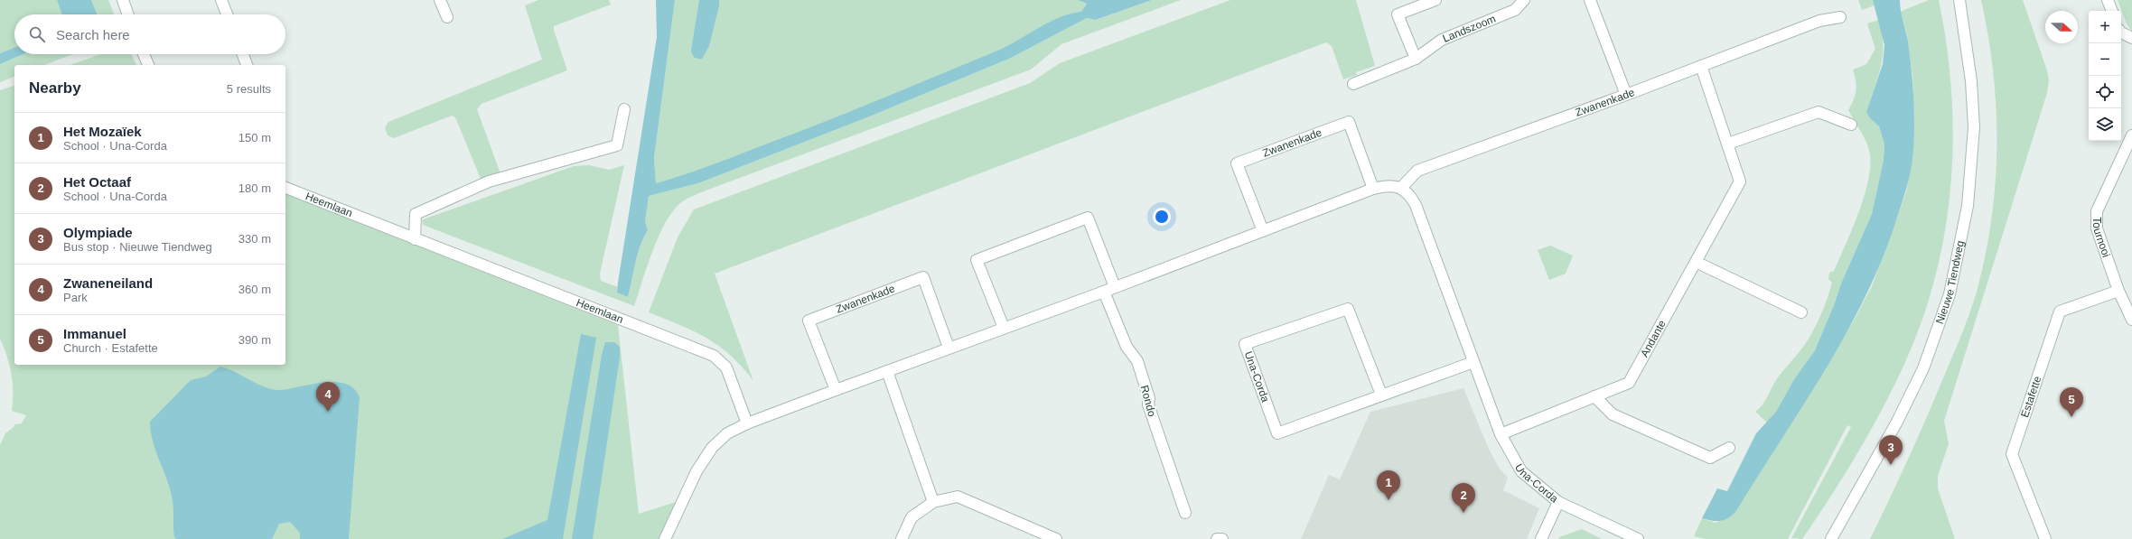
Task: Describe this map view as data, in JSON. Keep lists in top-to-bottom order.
{
  "streets": {
    "street": [
      "Landszoom",
      "Zwanenkade",
      "Heemlaan",
      "Tournooi",
      "Nieuwe Tiendweg",
      "Andante",
      "Una-Corda",
      "Estafette",
      "Rondo"
    ]
  },
  "crossings": [
    ["Zwanenkade", "Andante"],
    ["Zwanenkade", "Una-Corda"],
    ["Tournooi", "Estafette"],
    ["Andante", "Una-Corda"]
  ],
  "north": "right",
  "page": {
    "map_buttons": ["+", "−"],
    "search": "Search here",
    "heading": ["Nearby", "5 results"],
    "list": [
      {
        "mark": "1",
        "name": "Het Mozaïek",
        "note": "School · Una-Corda",
        "value": "150 m"
      },
      {
        "mark": "2",
        "name": "Het Octaaf",
        "note": "School · Una-Corda",
        "value": "180 m"
      },
      {
        "mark": "3",
        "name": "Olympiade",
        "note": "Bus stop · Nieuwe Tiendweg",
        "value": "330 m"
      },
      {
        "mark": "4",
        "name": "Zwaneneiland",
        "note": "Park",
        "value": "360 m"
      },
      {
        "mark": "5",
        "name": "Immanuel",
        "note": "Church · Estafette",
        "value": "390 m"
      }
    ],
    "pins": [
      "4",
      "5",
      "3",
      "1",
      "2"
    ]
  }
}
